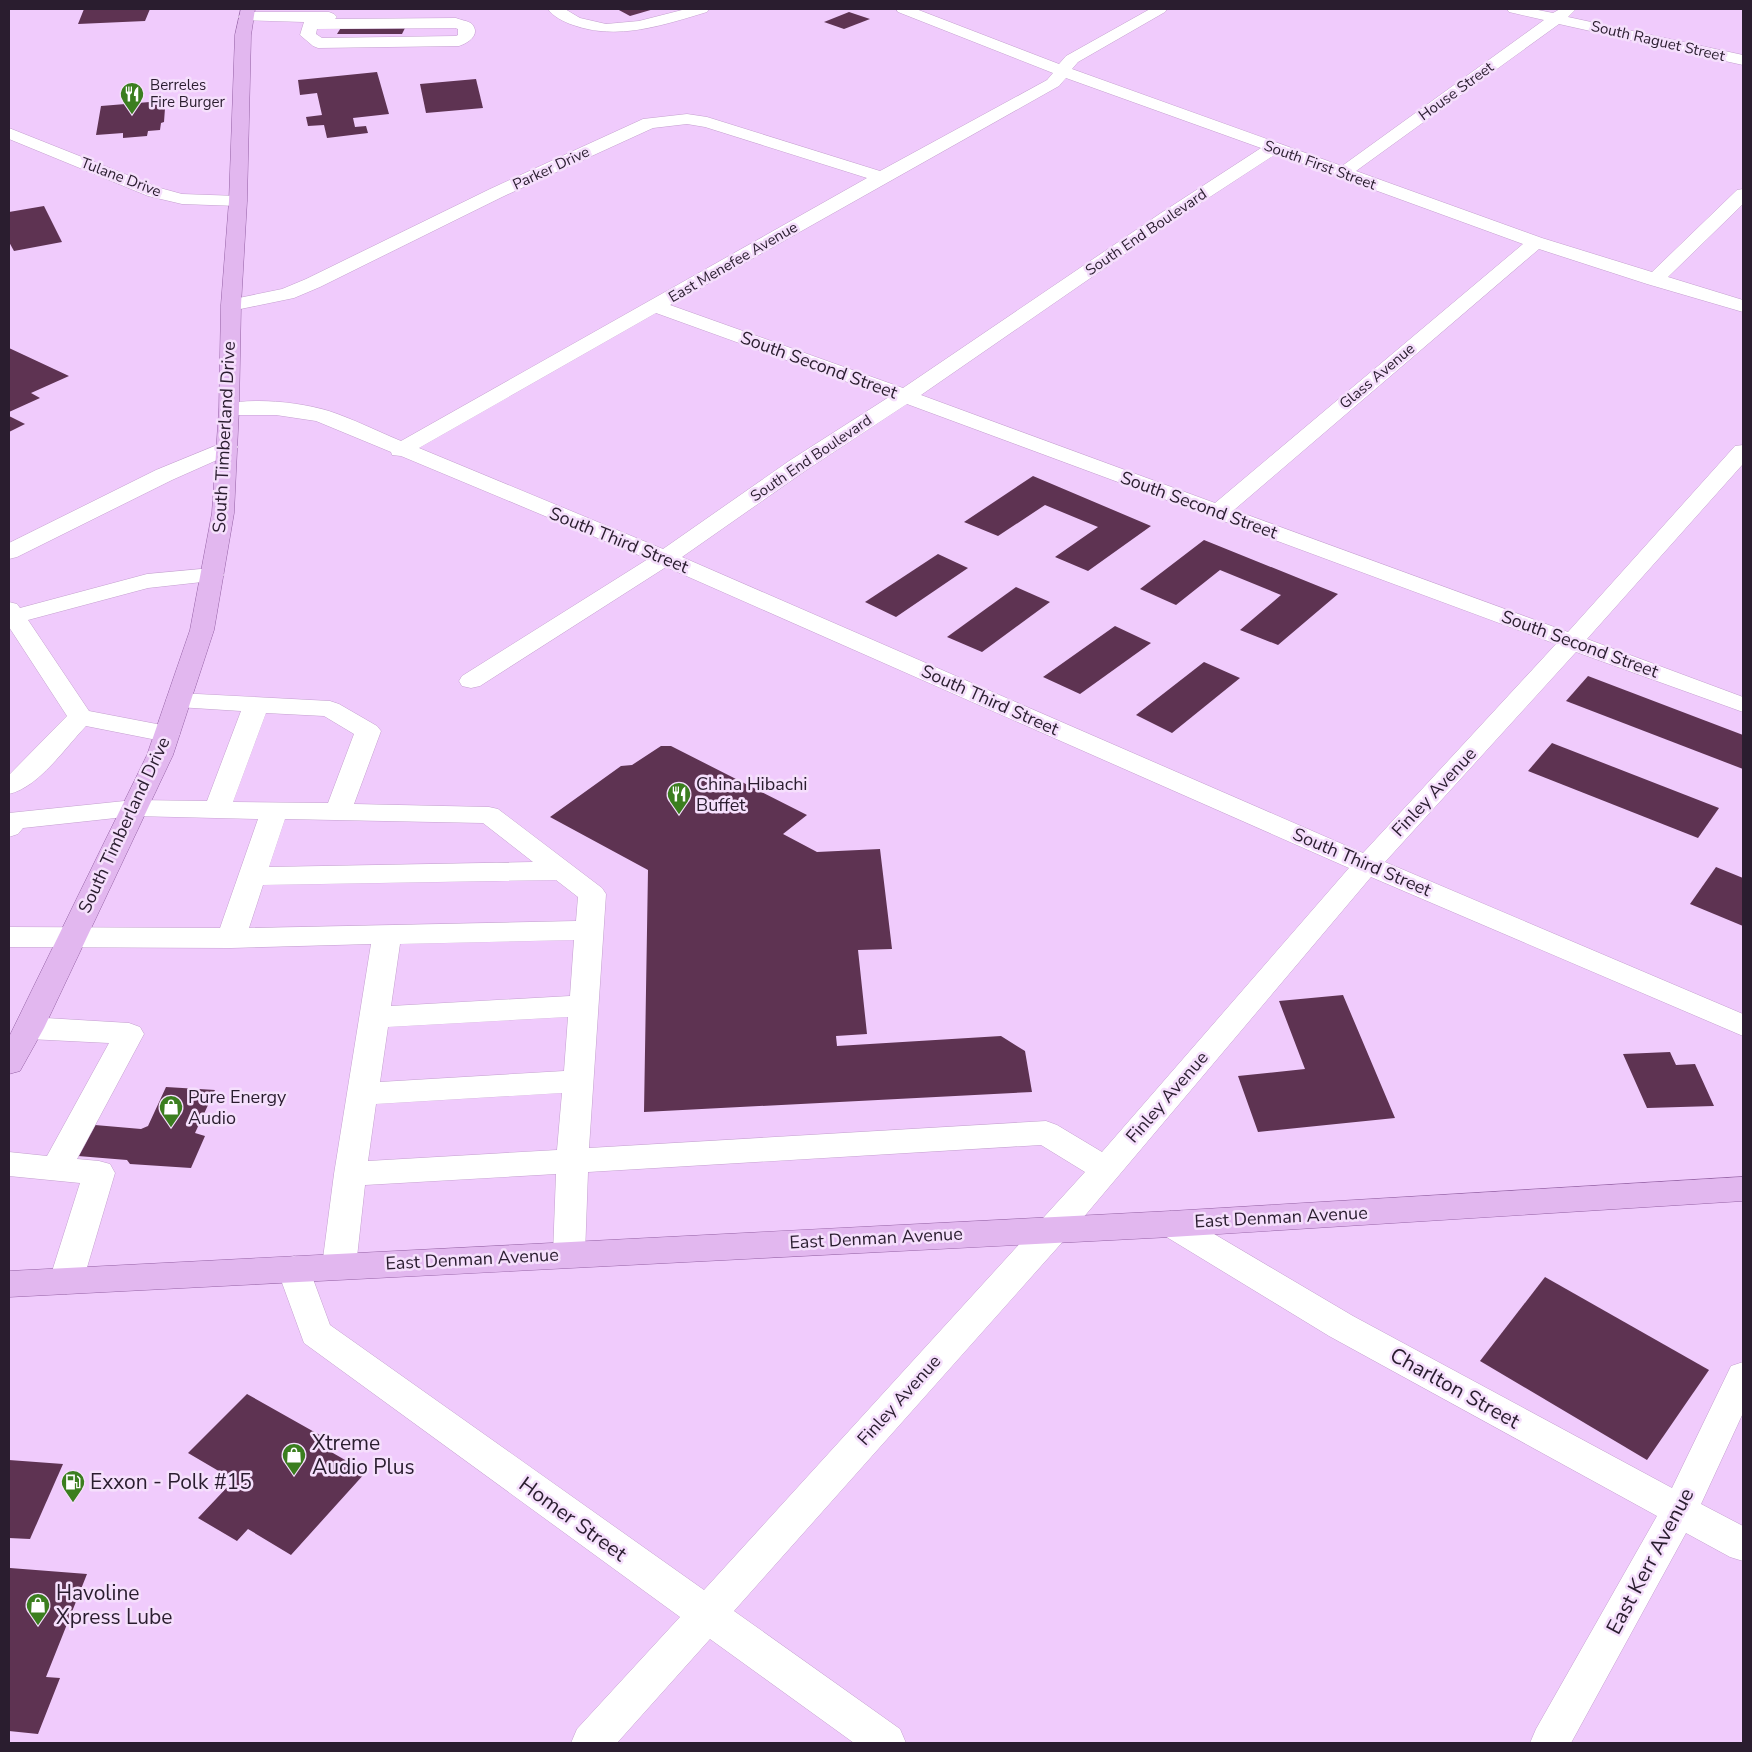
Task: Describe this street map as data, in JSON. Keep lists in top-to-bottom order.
{
  "streets": {
    "main road": ["South Timberland Drive", "East Denman Avenue"],
    "street": [
      "South Raguet Street",
      "House Street",
      "South First Street",
      "Parker Drive",
      "Tulane Drive",
      "South End Boulevard",
      "East Menefee Avenue",
      "South Second Street",
      "Glass Avenue",
      "South Third Street",
      "Finley Avenue",
      "Charlton Street",
      "Homer Street",
      "East Kerr Avenue"
    ]
  },
  "crossings": [
    ["South Raguet Street", "House Street"],
    ["House Street", "South First Street"],
    ["South First Street", "South End Boulevard"],
    ["South First Street", "East Menefee Avenue"],
    ["South First Street", "Glass Avenue"],
    ["Parker Drive", "East Menefee Avenue"],
    ["Parker Drive", "South Timberland Drive"],
    ["Tulane Drive", "South Timberland Drive"],
    ["South End Boulevard", "South Second Street"],
    ["South End Boulevard", "South Third Street"],
    ["East Menefee Avenue", "South Second Street"],
    ["East Menefee Avenue", "South Third Street"],
    ["South Second Street", "Glass Avenue"],
    ["South Second Street", "Finley Avenue"],
    ["South Timberland Drive", "South Third Street"],
    ["South Third Street", "Finley Avenue"],
    ["Finley Avenue", "East Denman Avenue"],
    ["Finley Avenue", "Homer Street"],
    ["East Denman Avenue", "Charlton Street"],
    ["East Denman Avenue", "Homer Street"],
    ["Charlton Street", "East Kerr Avenue"]
  ],
  "places": {
    "restaurant": ["Berreles Fire Burger", "China Hibachi Buffet"],
    "shop": ["Pure Energy Audio", "Xtreme Audio Plus", "Havoline Xpress Lube"],
    "fuel station": ["Exxon - Polk #15"]
  }
}
